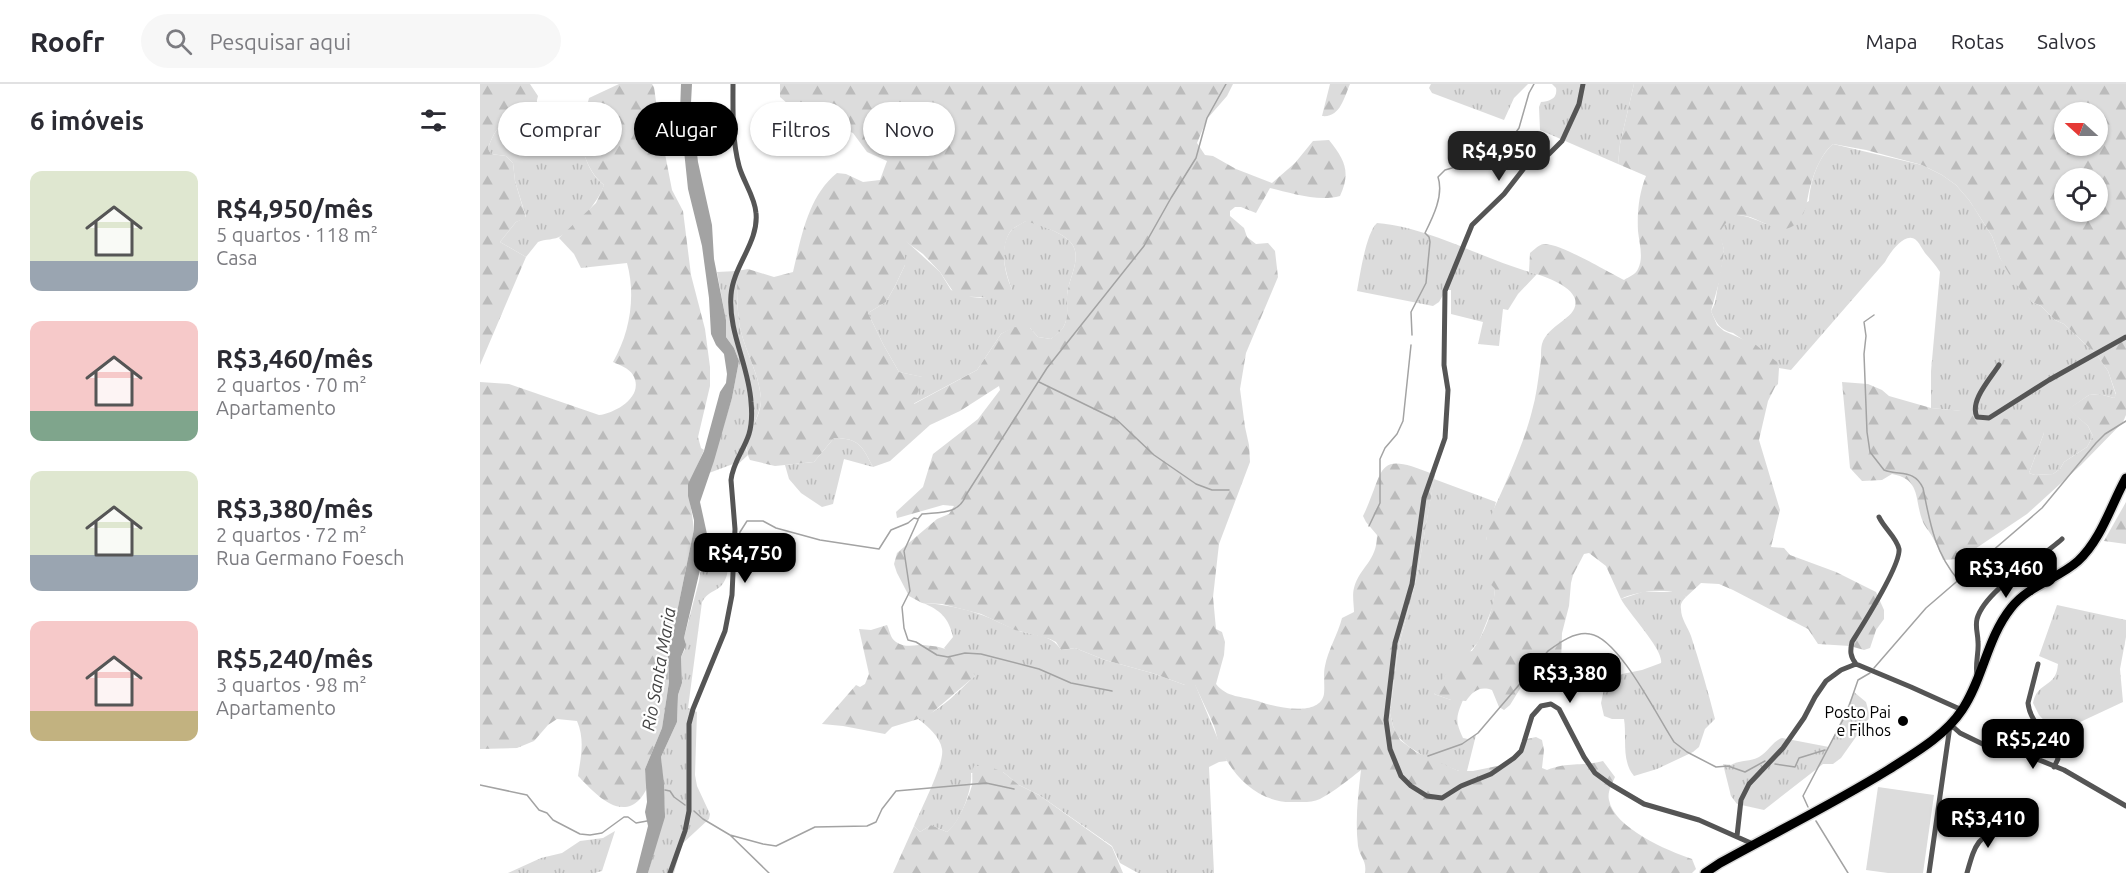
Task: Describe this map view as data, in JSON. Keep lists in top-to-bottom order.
{
  "water": ["Rio Santa Maria"],
  "places": ["Posto Pai e Filhos"],
  "north": "left",
  "page": {
    "header": "Roofr",
    "search": "Pesquisar aqui",
    "nav": ["Mapa", "Rotas", "Salvos"],
    "heading": "6 imóveis",
    "chip": [
      "Comprar",
      "Alugar",
      "Filtros",
      "Novo"
    ],
    "price": [
      "R$4,950",
      "R$4,750",
      "R$3,460",
      "R$3,380",
      "R$5,240",
      "R$3,410"
    ],
    "list": [
      {
        "name": "R$4,950/mês",
        "note": "5 quartos · 118 m² · Casa"
      },
      {
        "name": "R$3,460/mês",
        "note": "2 quartos · 70 m² · Apartamento"
      },
      {
        "name": "R$3,380/mês",
        "note": "2 quartos · 72 m² · Rua Germano Foesch"
      },
      {
        "name": "R$5,240/mês",
        "note": "3 quartos · 98 m² · Apartamento"
      }
    ]
  }
}
